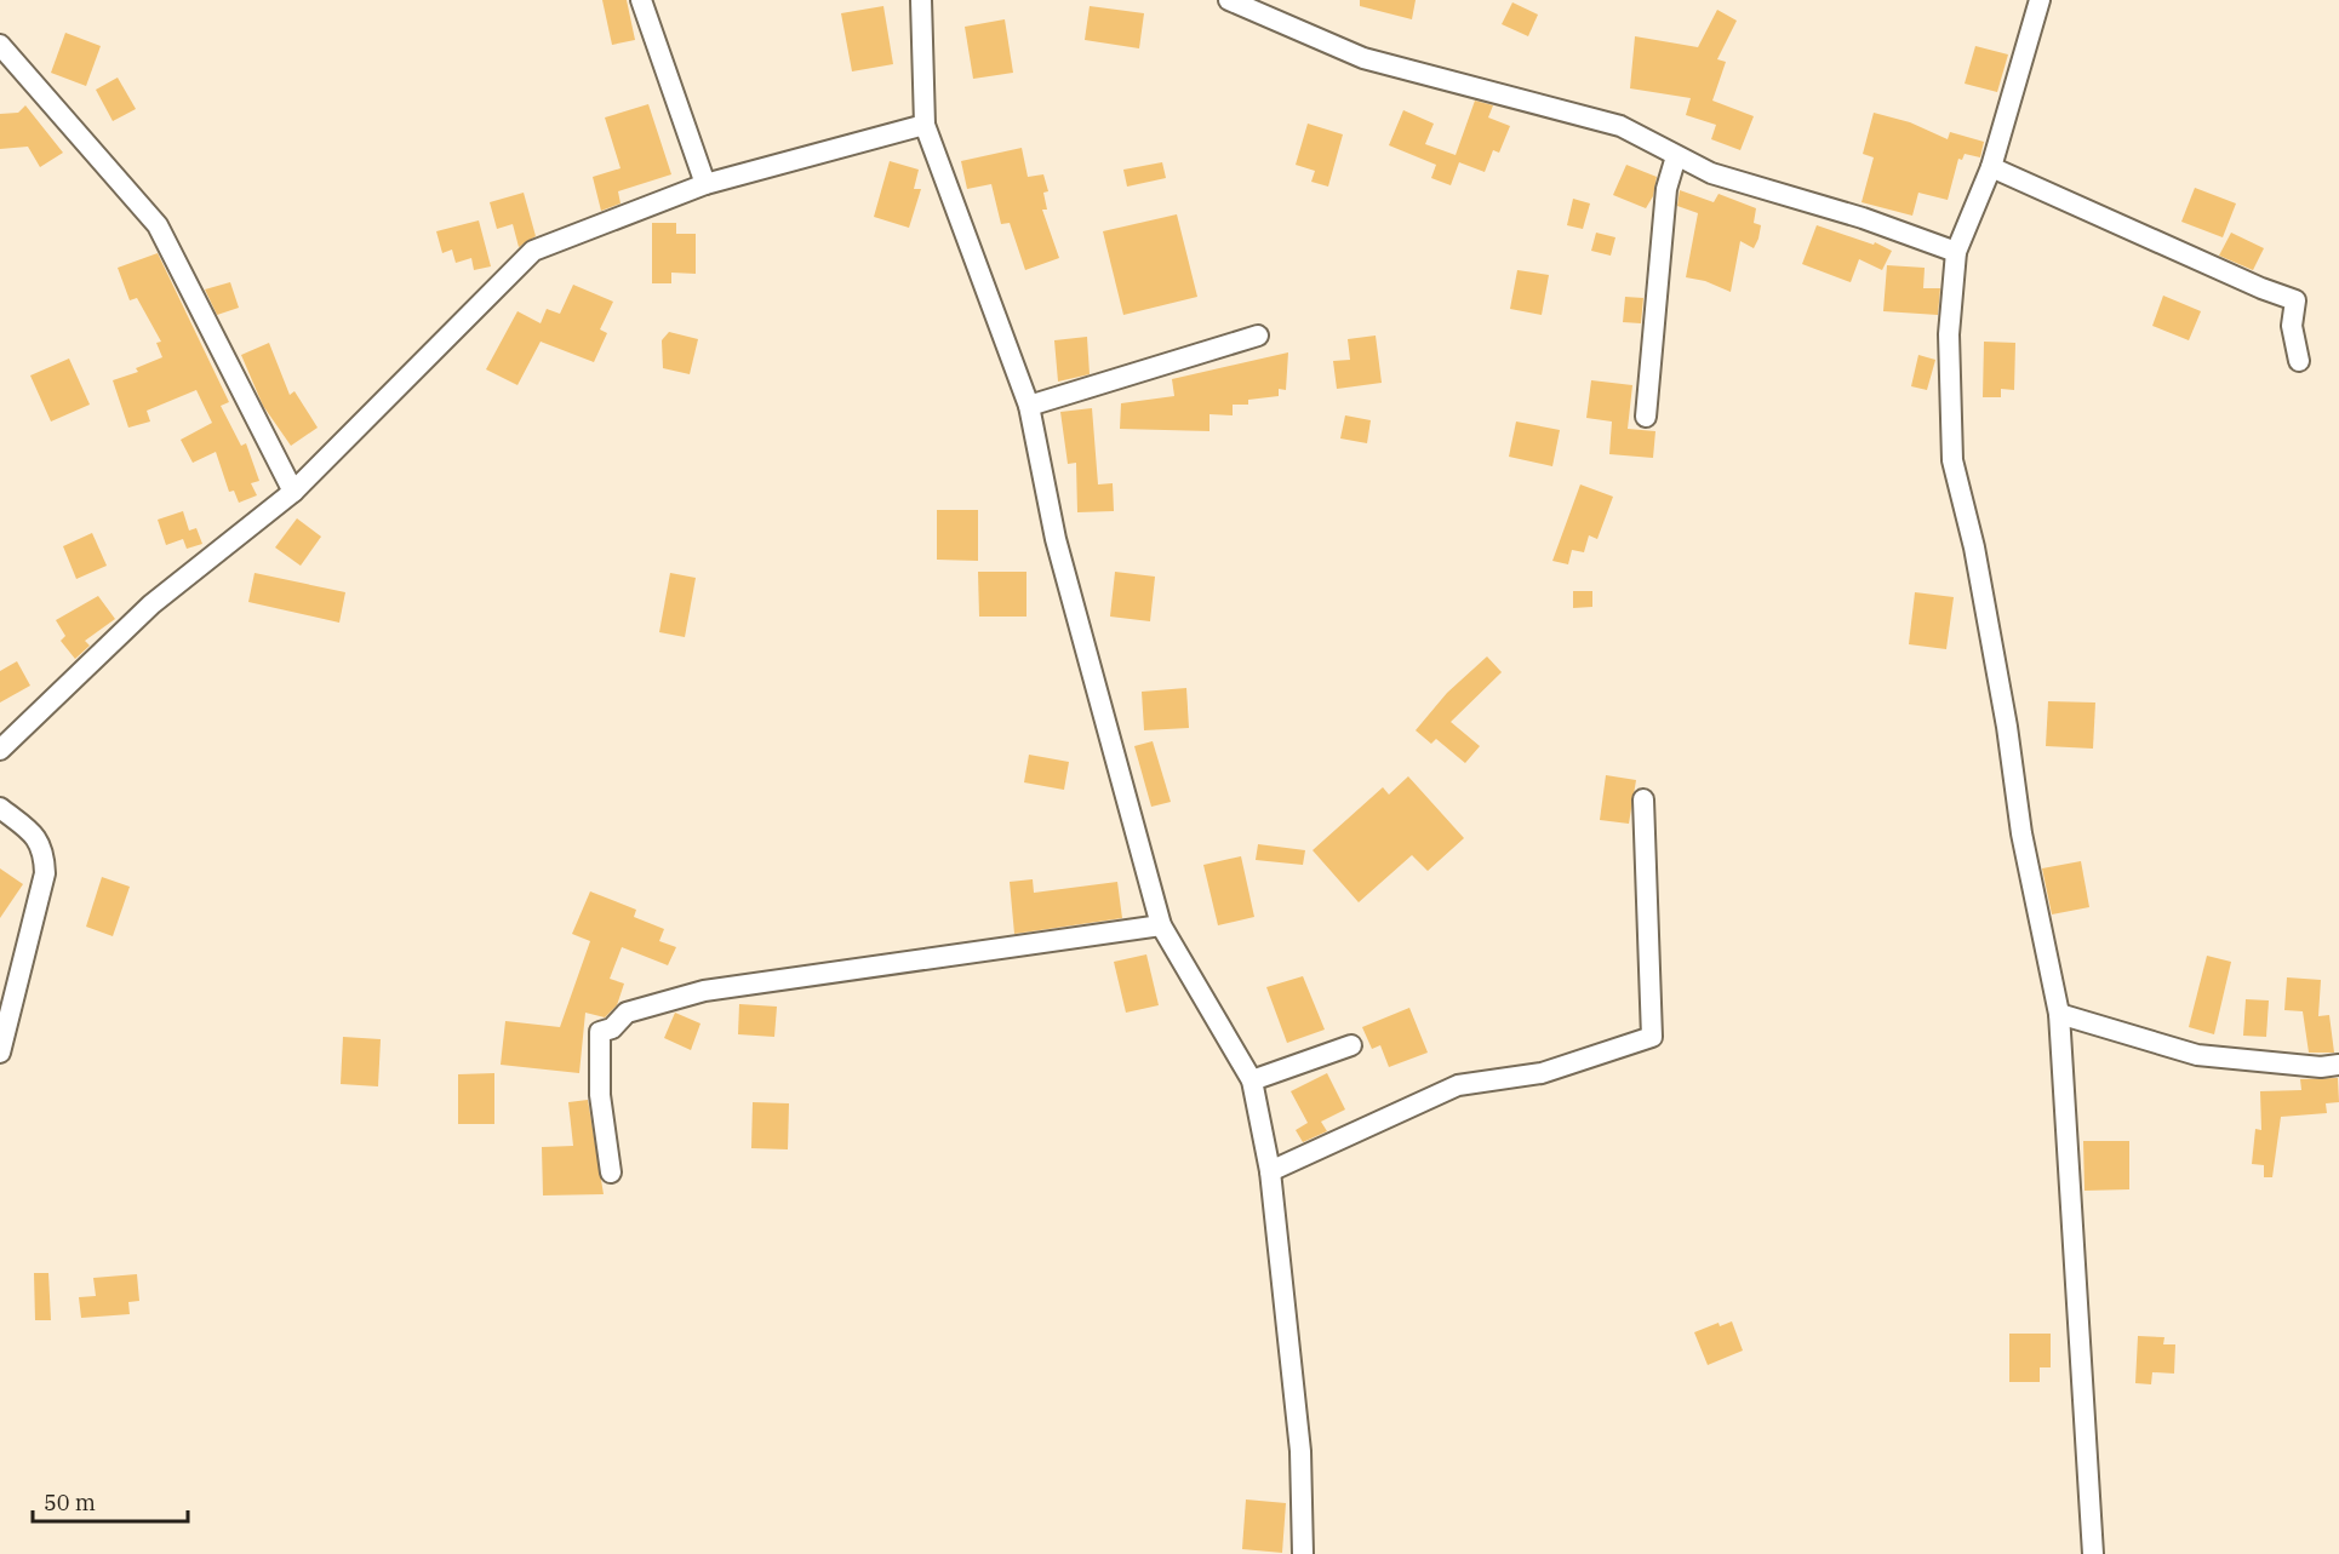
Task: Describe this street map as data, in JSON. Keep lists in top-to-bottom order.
{
  "scale_bar": "50 m"
}
